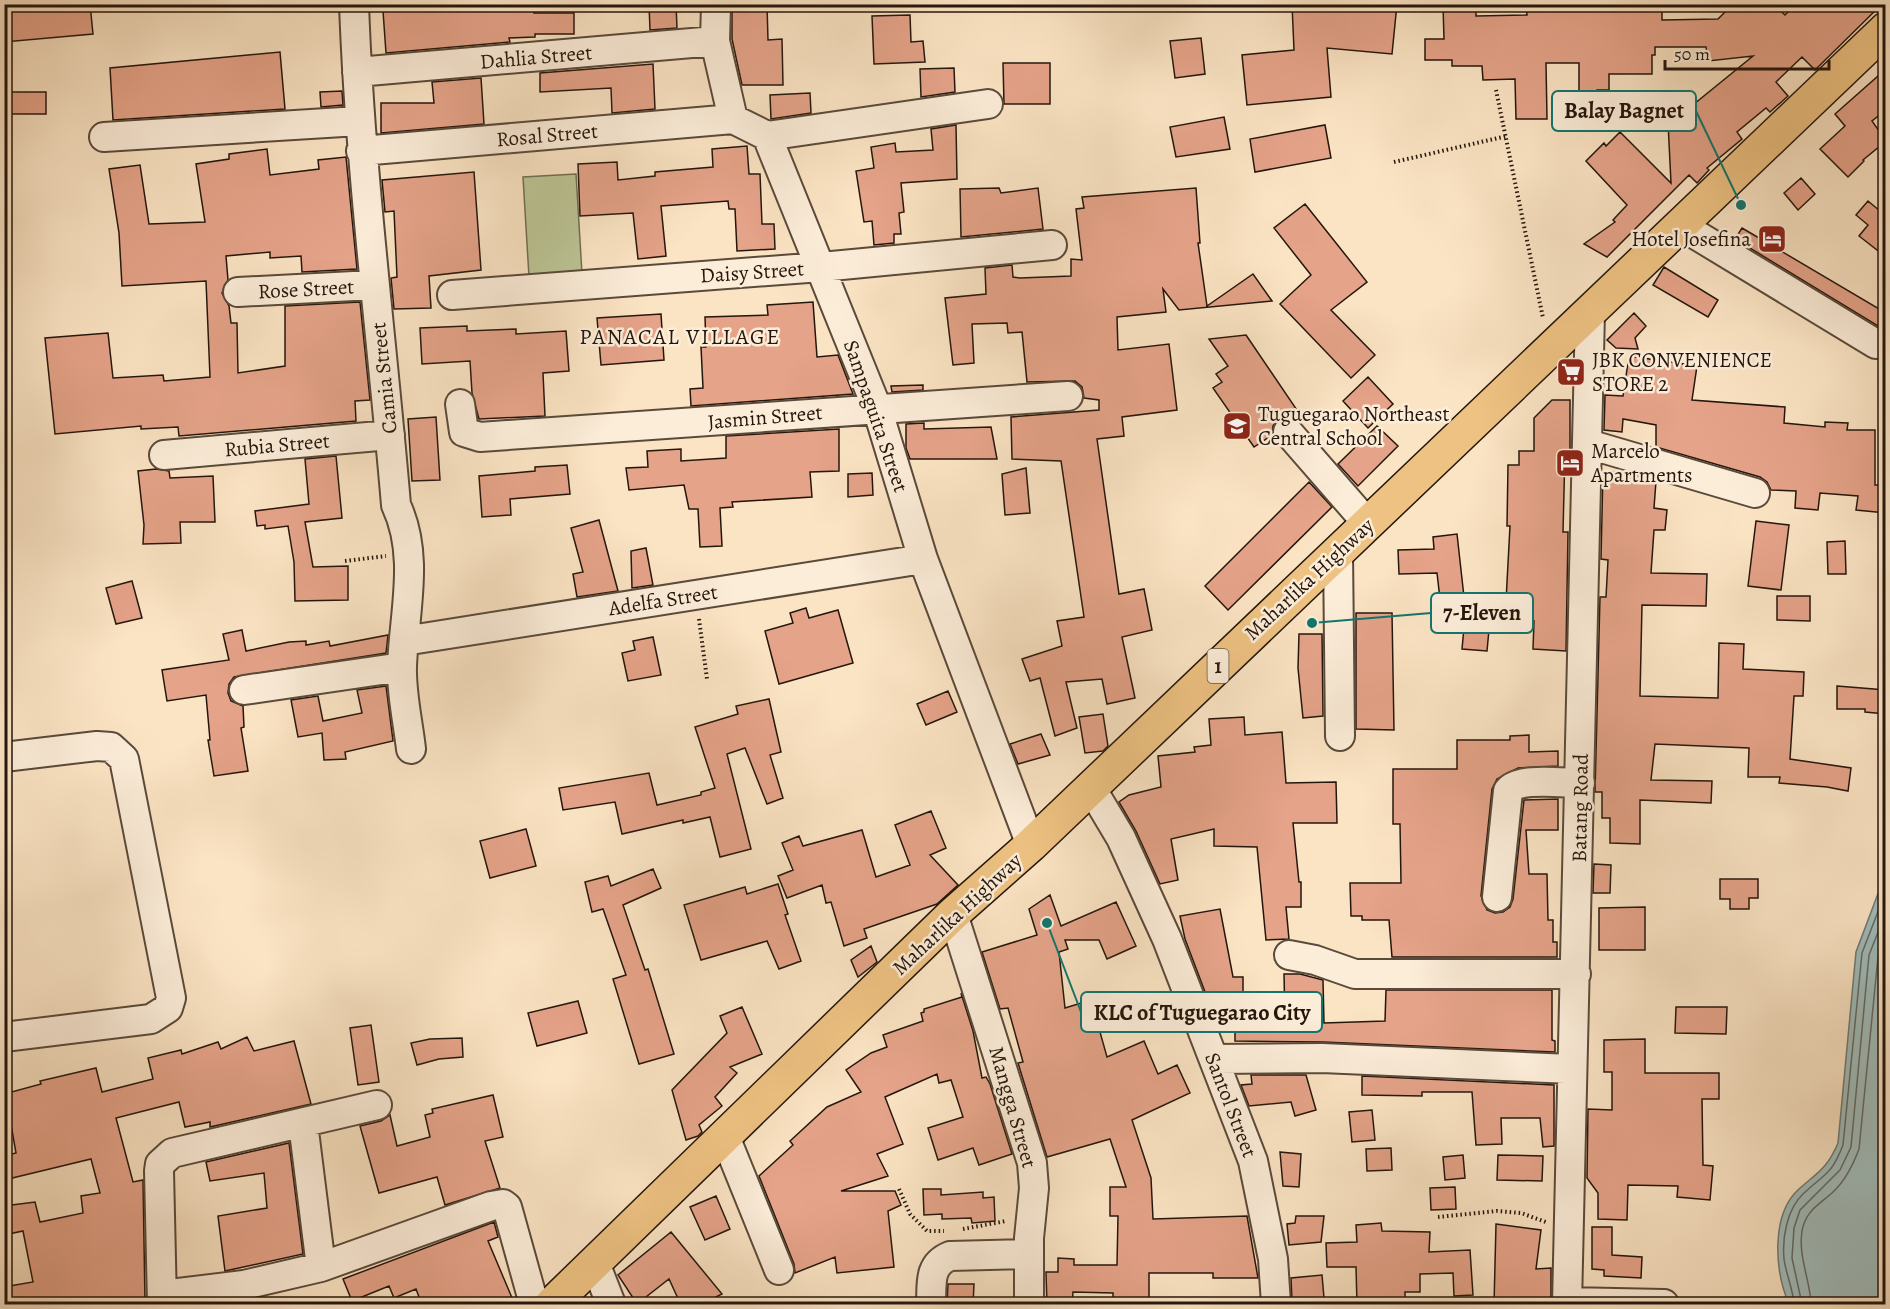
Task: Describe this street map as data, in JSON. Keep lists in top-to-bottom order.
{
  "streets": {
    "main road": ["Maharlika Highway", "1"],
    "street": [
      "Dahlia Street",
      "Rosal Street",
      "Daisy Street",
      "Rose Street",
      "Camia Street",
      "Sampaguita Street",
      "Jasmin Street",
      "Rubia Street",
      "Adelfa Street",
      "Batang Road",
      "Santol Street",
      "Mangga Street"
    ]
  },
  "crossings": [
    ["Dahlia Street", "Camia Street"],
    ["Rosal Street", "Camia Street"],
    ["Daisy Street", "Sampaguita Street"],
    ["Rose Street", "Camia Street"],
    ["Camia Street", "Rubia Street"],
    ["Camia Street", "Adelfa Street"],
    ["Sampaguita Street", "Jasmin Street"],
    ["Sampaguita Street", "Maharlika Highway"],
    ["Sampaguita Street", "Adelfa Street"],
    ["Maharlika Highway", "Batang Road"],
    ["Maharlika Highway", "Santol Street"],
    ["Maharlika Highway", "Mangga Street"]
  ],
  "districts": ["PANACAL VILLAGE"],
  "places": {
    "other": ["Balay Bagnet", "7-Eleven", "KLC of Tuguegarao City"],
    "hotel": ["Hotel Josefina", "Marcelo Apartments"],
    "supermarket": ["JBK CONVENIENCE STORE 2"],
    "school or university": ["Tuguegarao Northeast Central School"]
  },
  "scale_bar": "50 m"
}
